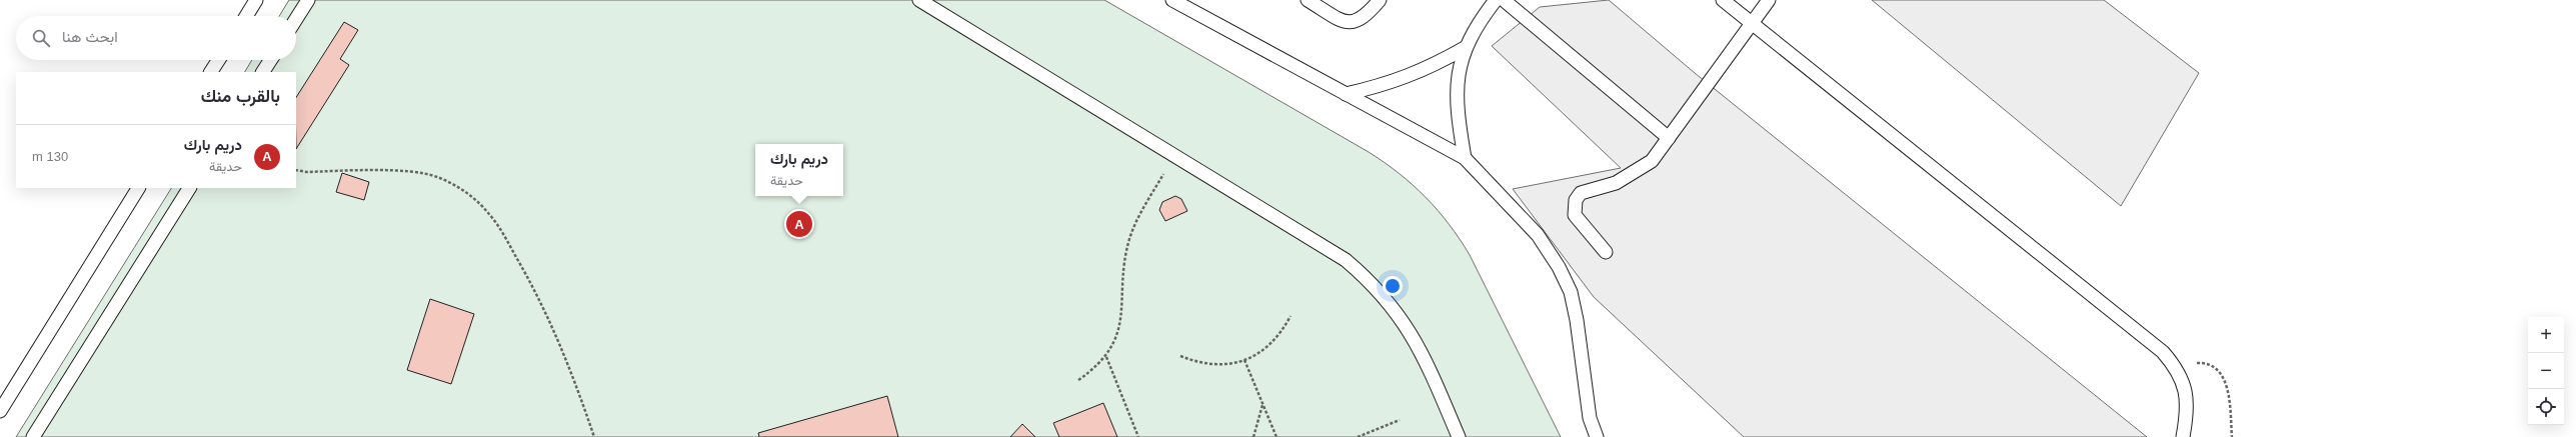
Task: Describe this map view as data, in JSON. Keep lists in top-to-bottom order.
{
  "page": {
    "search": "ابحث هنا",
    "heading": "بالقرب منك",
    "list": [
      {
        "mark": "A",
        "name": "دريم بارك",
        "note": "حديقة",
        "value": "130 m"
      }
    ],
    "popup": ["دريم بارك", "حديقة"],
    "pins": "A",
    "map_buttons": ["+", "−"]
  }
}
